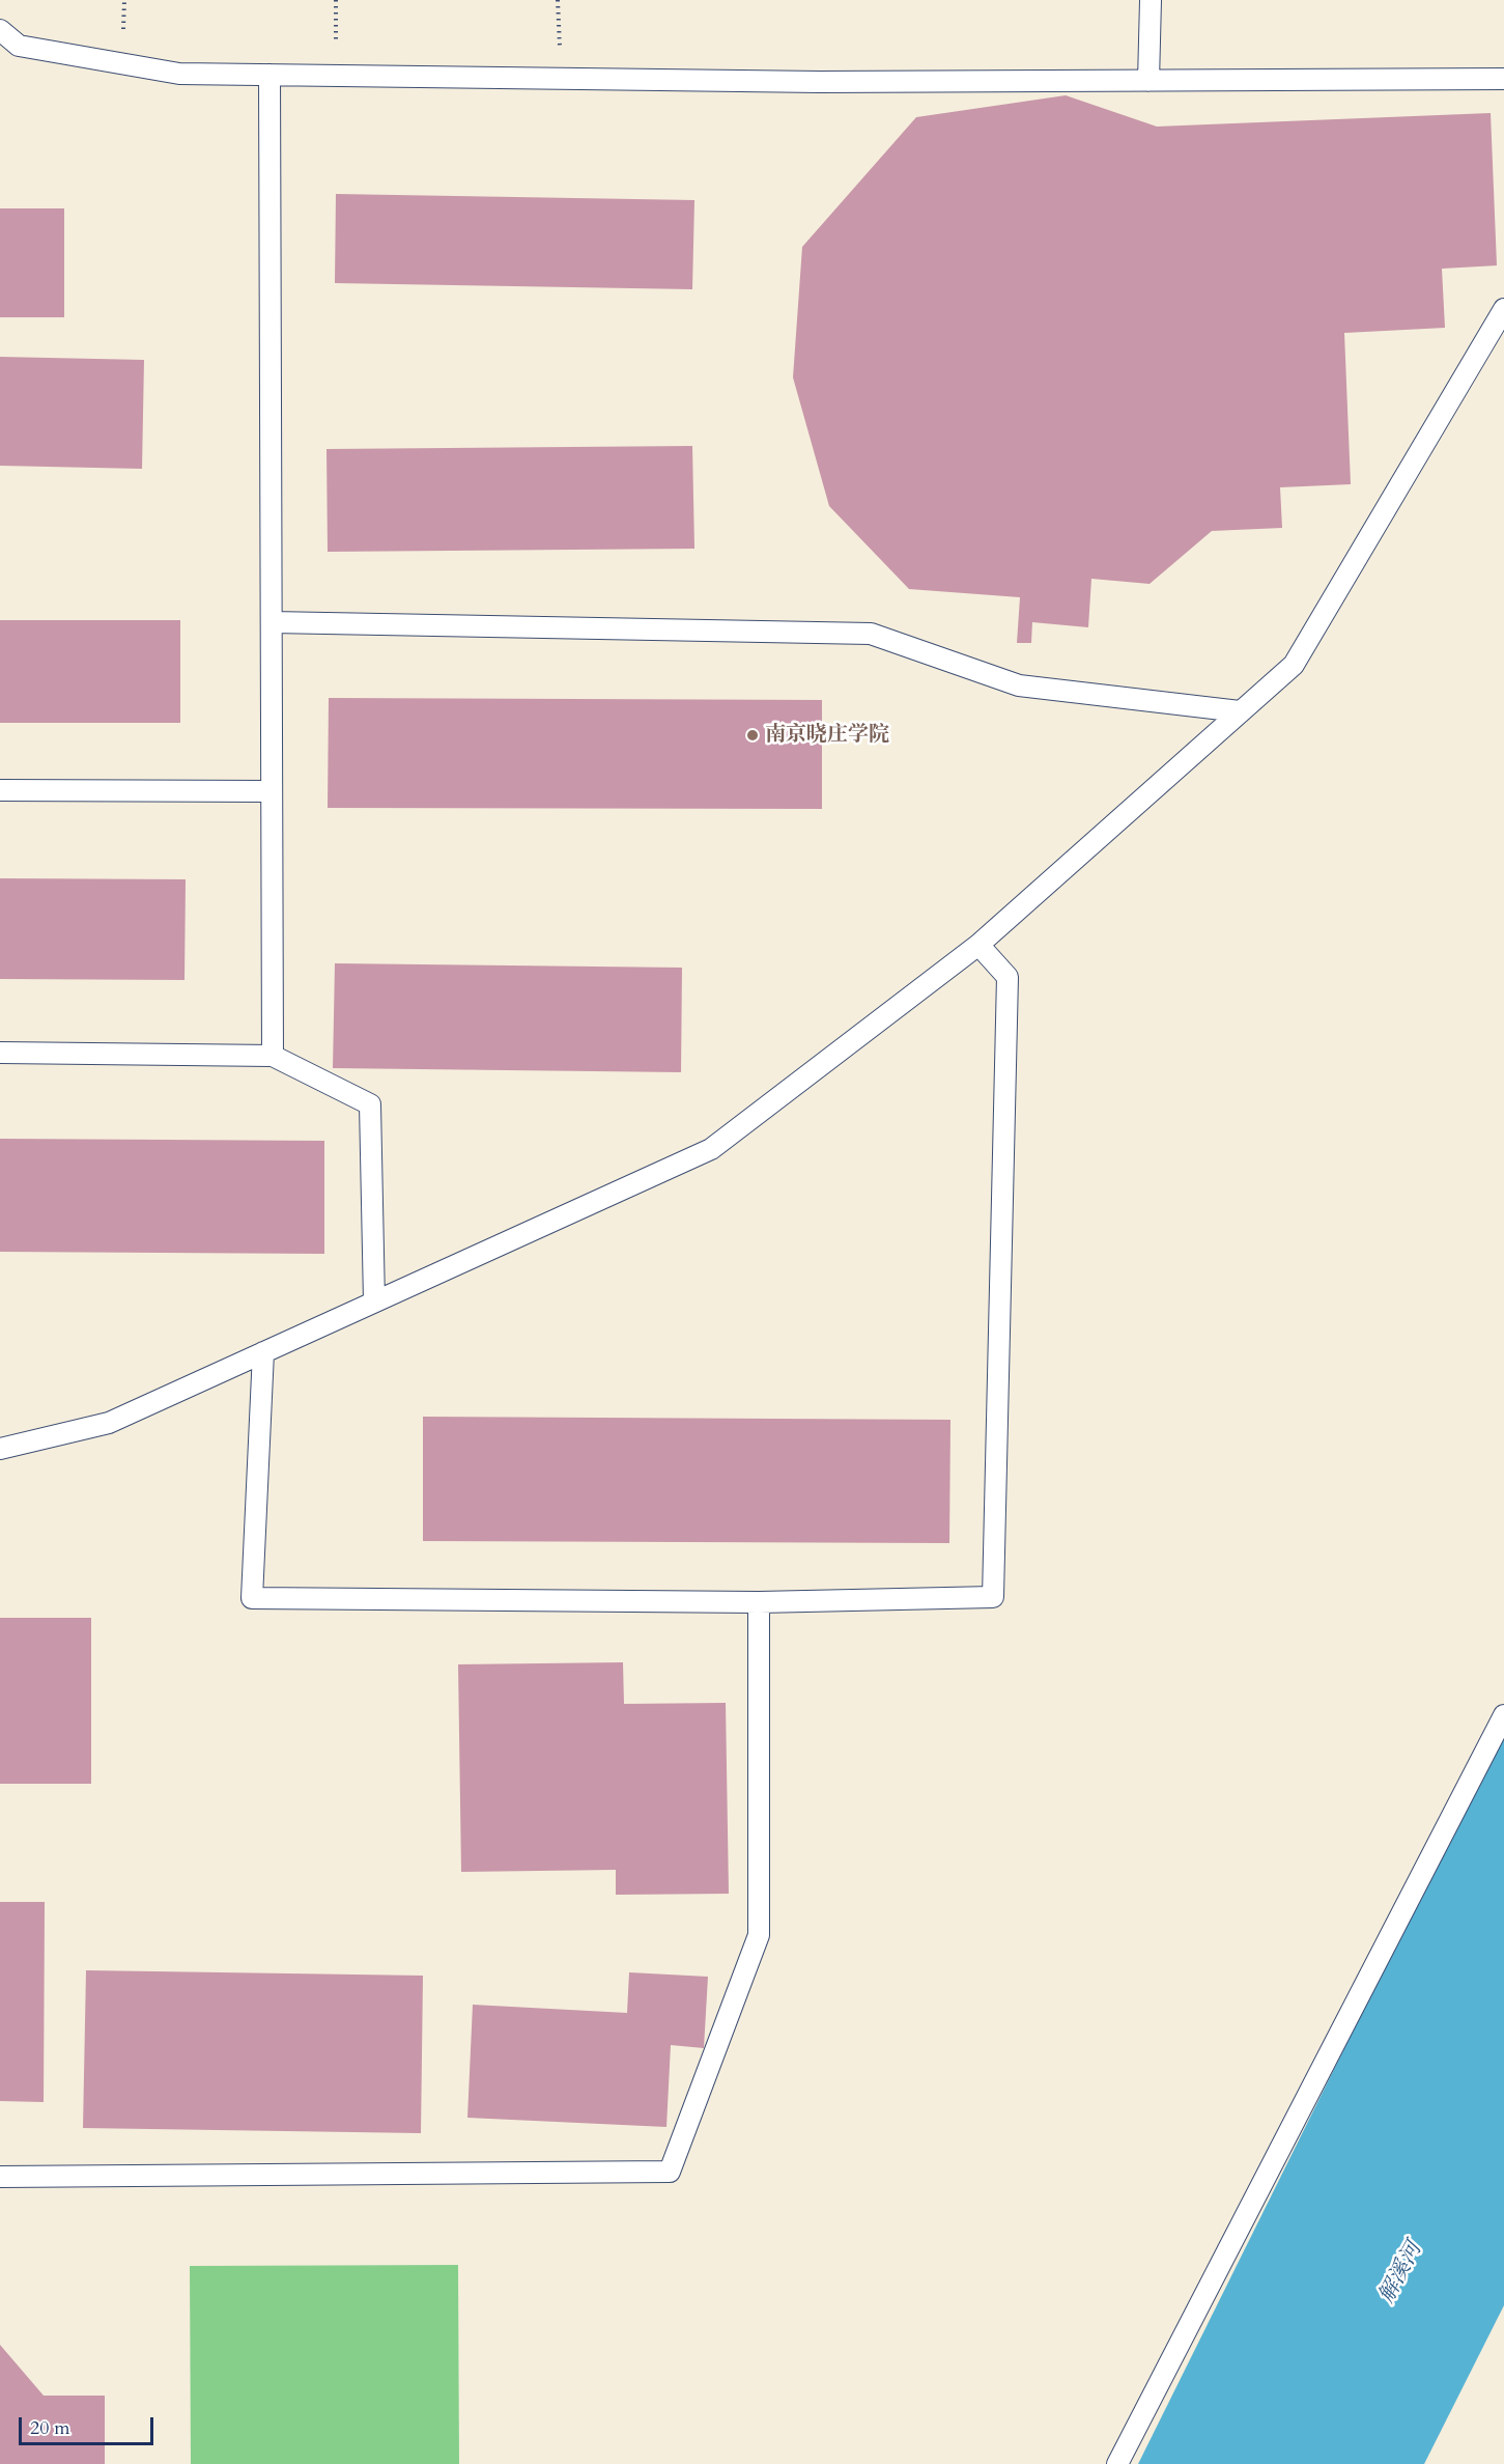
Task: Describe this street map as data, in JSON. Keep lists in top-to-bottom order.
{
  "water": ["解溪河"],
  "places": ["南京晓庄学院"],
  "scale_bar": "20 m"
}
